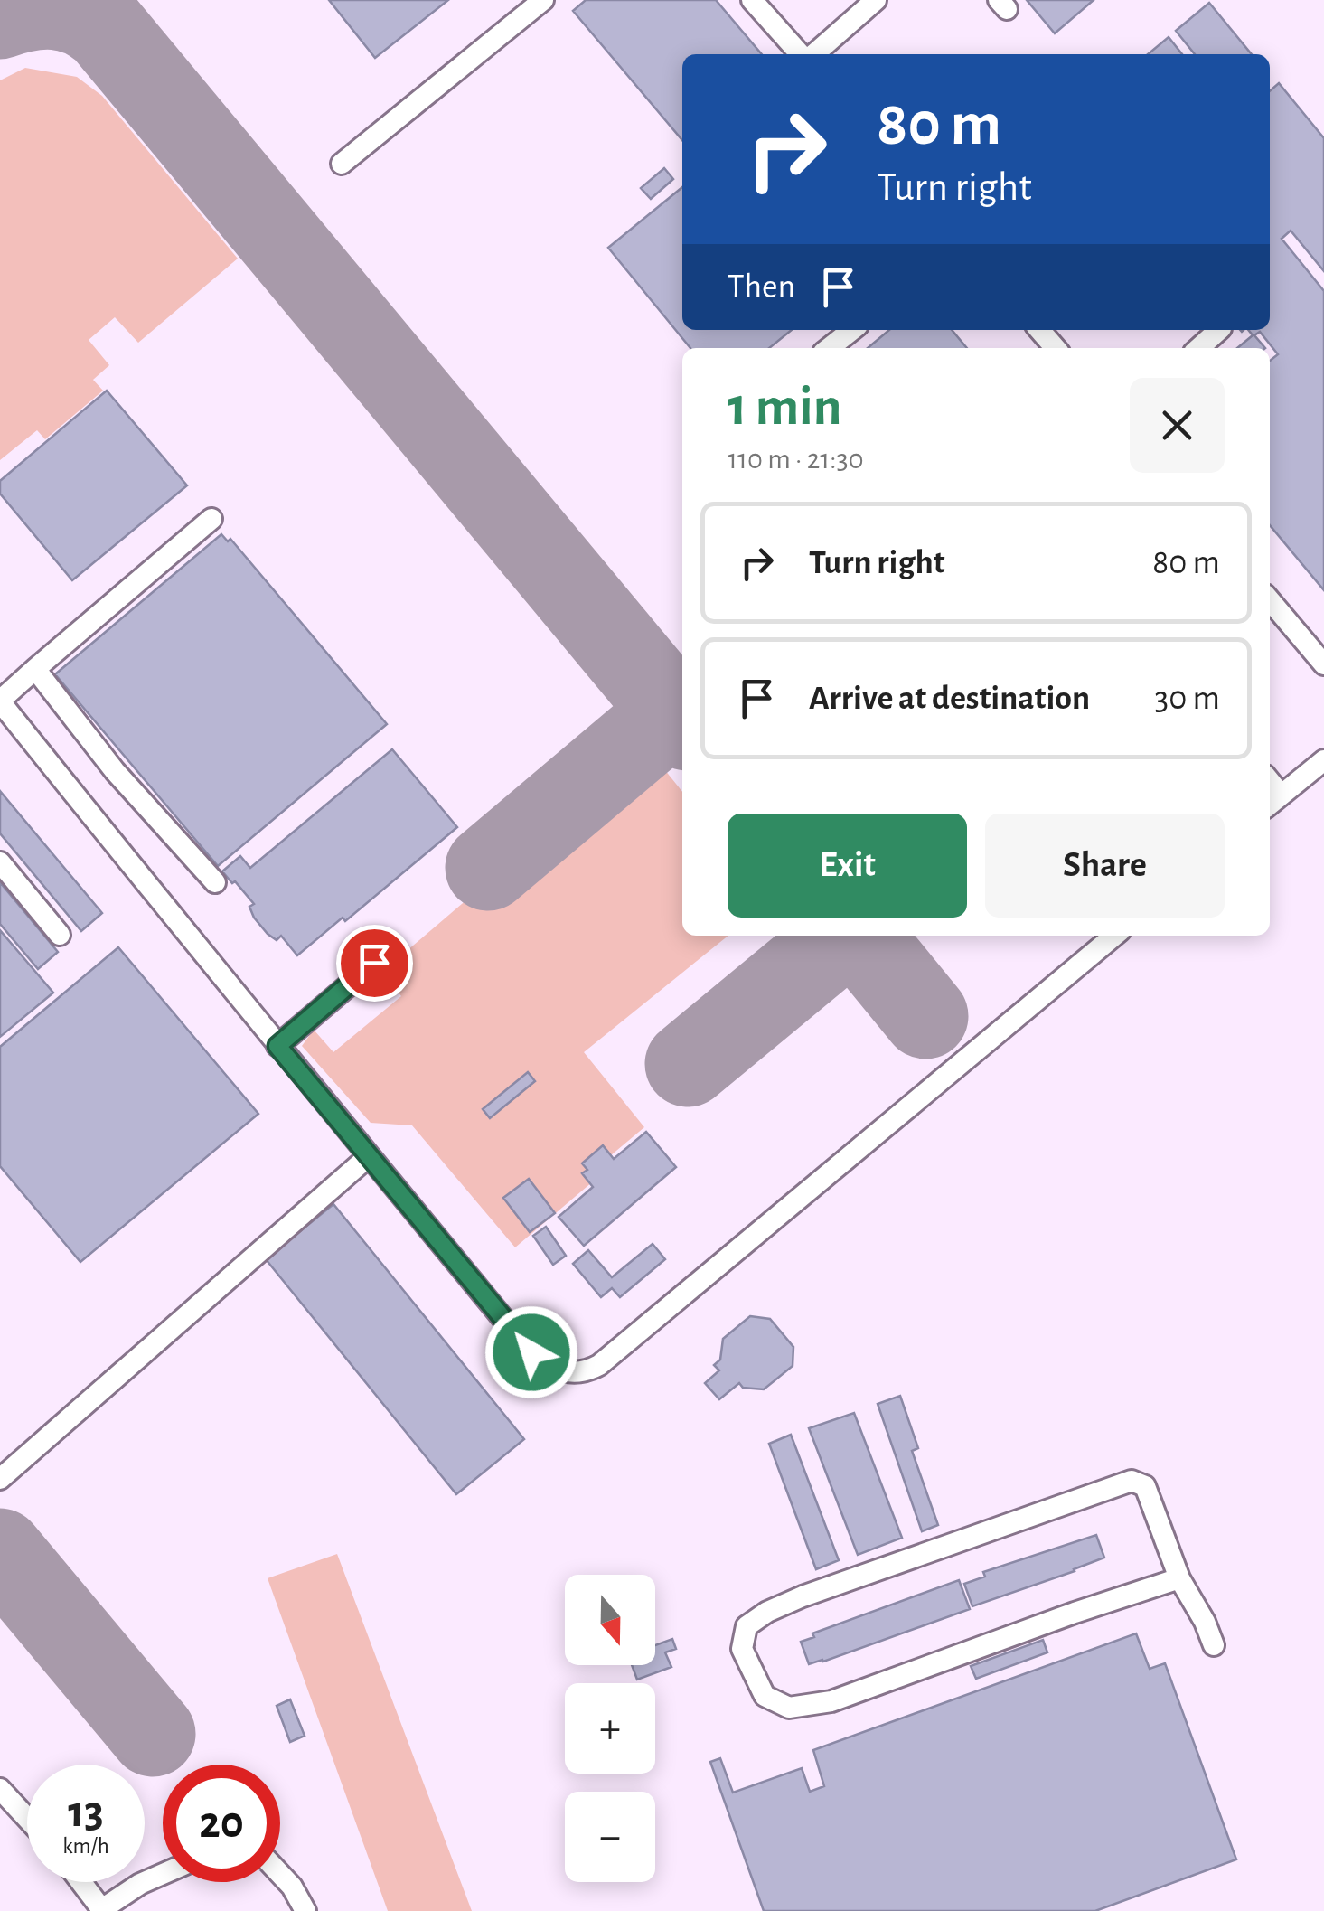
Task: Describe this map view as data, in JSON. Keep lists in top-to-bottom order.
{
  "north": "bottom",
  "page": {
    "turn": ["80 m", "Turn right"],
    "then": "Then",
    "heading": ["1 min", "110 m · 21:30"],
    "list": [
      {
        "name": "Turn right",
        "value": "80 m"
      },
      {
        "name": "Arrive at destination",
        "value": "30 m"
      }
    ],
    "buttons": ["Exit", "Share"],
    "map_buttons": ["+", "−"],
    "speed": "13 km/h",
    "limit": "20"
  }
}
